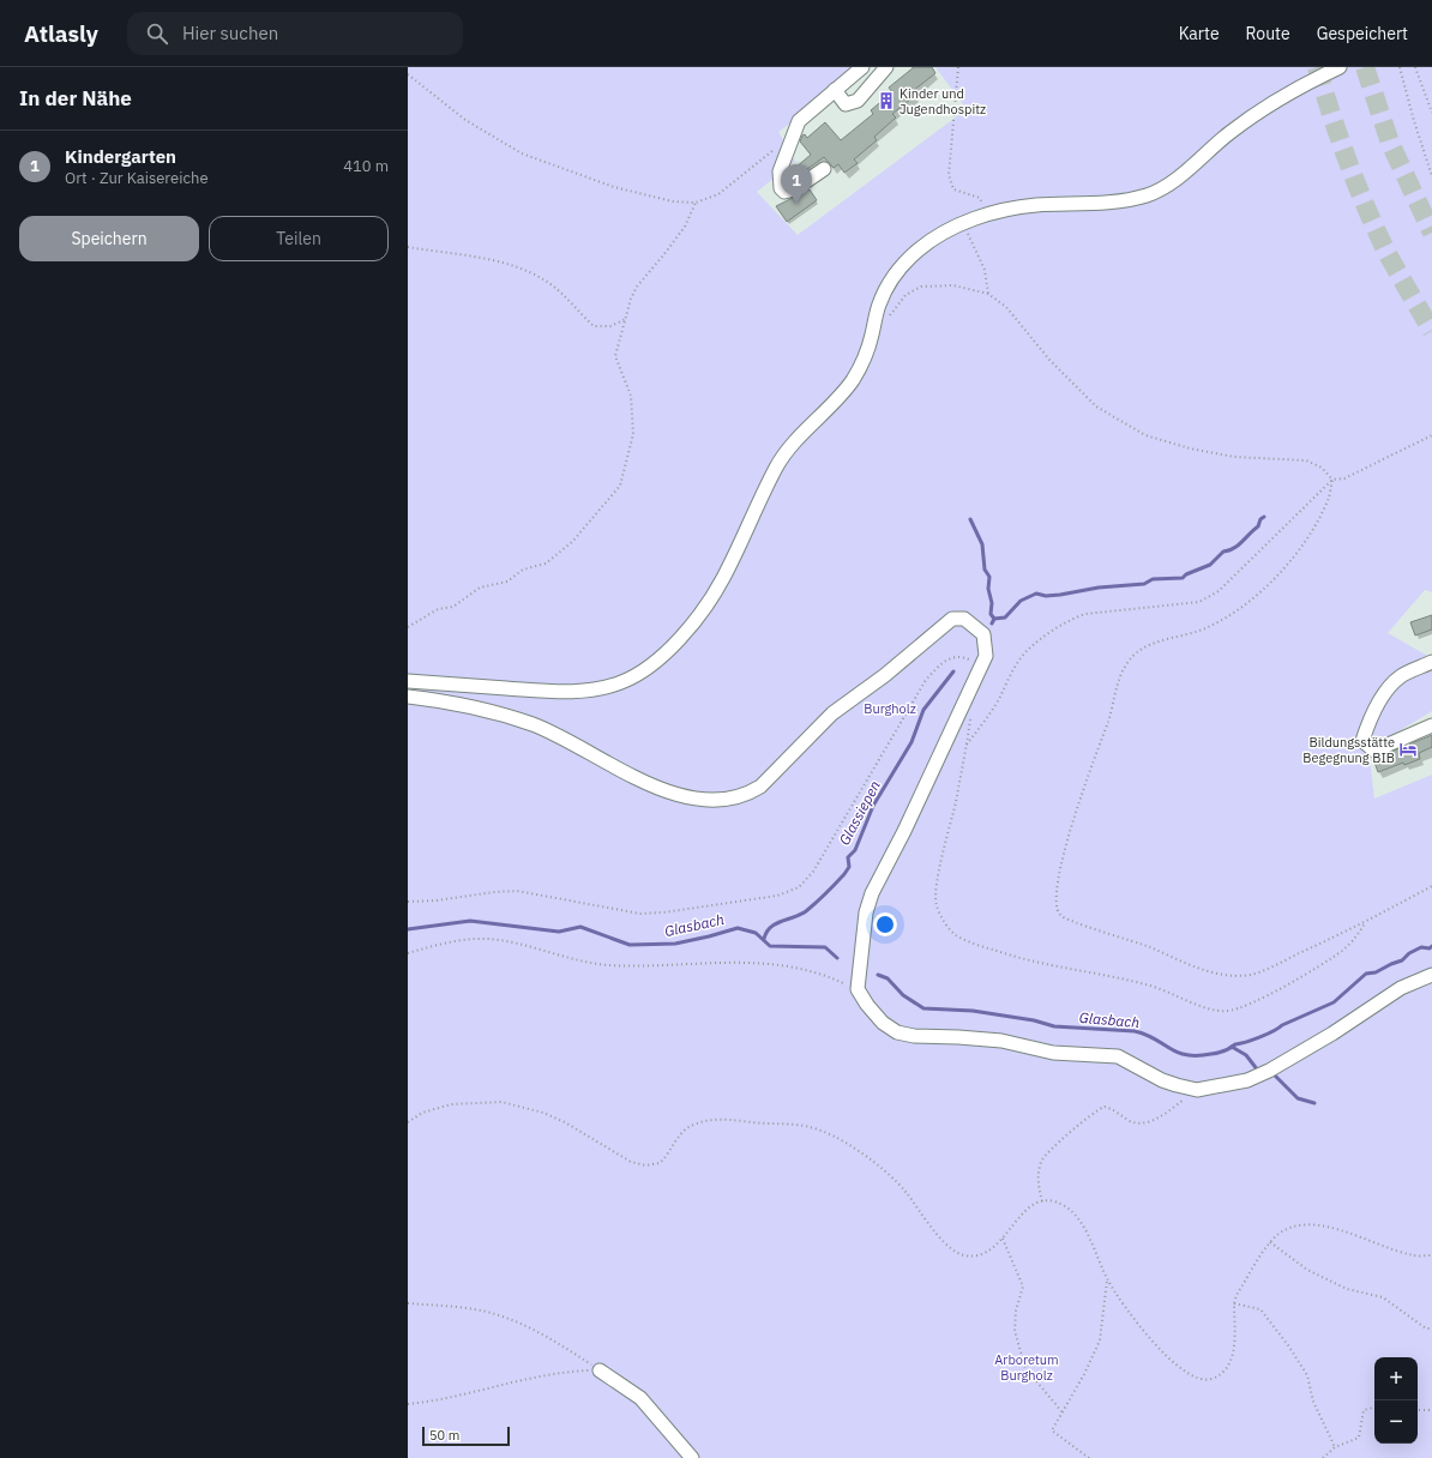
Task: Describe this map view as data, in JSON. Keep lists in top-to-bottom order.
{
  "water": ["Glassiepen", "Glasbach"],
  "parks": ["Burgholz", "Arboretum Burgholz"],
  "places": {
    "building": ["Kinder und Jugendhospitz"],
    "hotel": ["Bildungsstätte Begegnung BIB"]
  },
  "scale_bar": "50 m",
  "page": {
    "header": "Atlasly",
    "search": "Hier suchen",
    "nav": ["Karte", "Route", "Gespeichert"],
    "heading": "In der Nähe",
    "list": [
      {
        "mark": "1",
        "name": "Kindergarten",
        "note": "Ort · Zur Kaisereiche",
        "value": "410 m"
      }
    ],
    "pins": "1",
    "buttons": ["Speichern", "Teilen"],
    "map_buttons": ["+", "−"],
    "scale": "50 m"
  }
}
